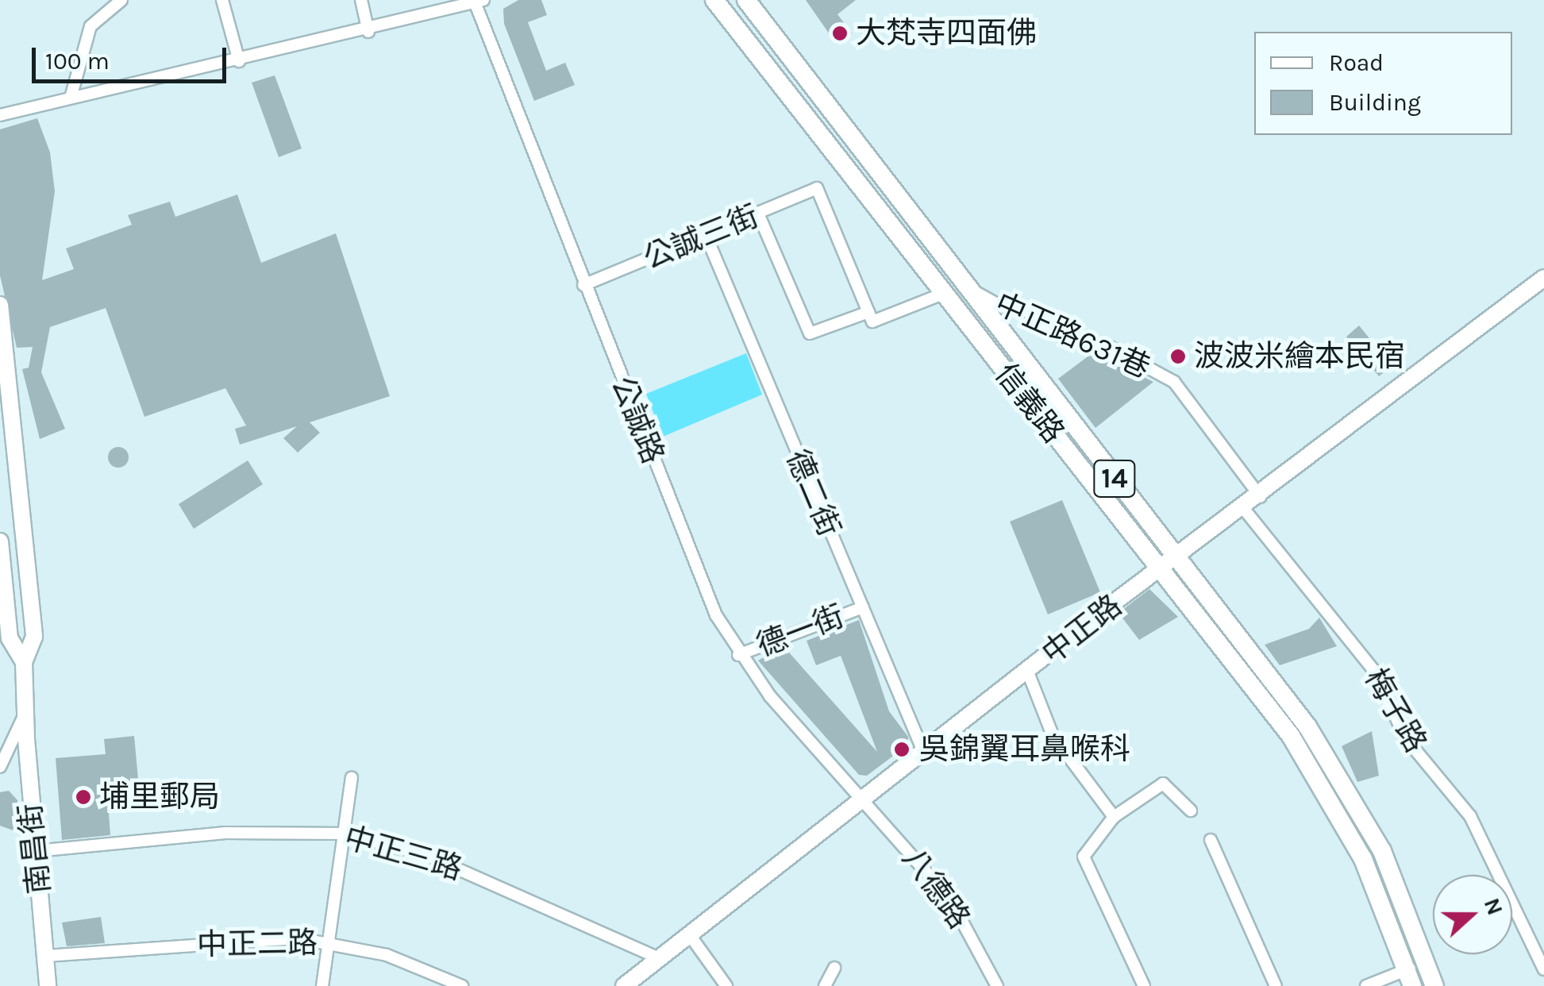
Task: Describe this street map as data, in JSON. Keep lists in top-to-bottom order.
{
  "streets": {
    "main road": ["信義路", "14"],
    "street": [
      "公誠三街",
      "中正路631巷",
      "公誠路",
      "德二街",
      "中正路",
      "德一街",
      "梅子路",
      "南昌街",
      "中正三路",
      "八德路",
      "中正二路"
    ]
  },
  "crossings": [
    ["公誠三街", "公誠路"],
    ["公誠三街", "德二街"],
    ["中正路631巷", "信義路"],
    ["中正路631巷", "中正路"],
    ["信義路", "中正路"],
    ["公誠路", "中正路"],
    ["公誠路", "德一街"],
    ["公誠路", "八德路"],
    ["德二街", "中正路"],
    ["德二街", "德一街"],
    ["中正路", "梅子路"],
    ["中正路", "中正三路"],
    ["中正路", "八德路"],
    ["南昌街", "中正三路"],
    ["南昌街", "中正二路"]
  ],
  "places": [
    "大梵寺四面佛",
    "波波米繪本民宿",
    "吳錦翼耳鼻喉科",
    "埔里郵局"
  ],
  "legend": ["Road", "Building"],
  "scale_bar": "100 m",
  "north": "right"
}
